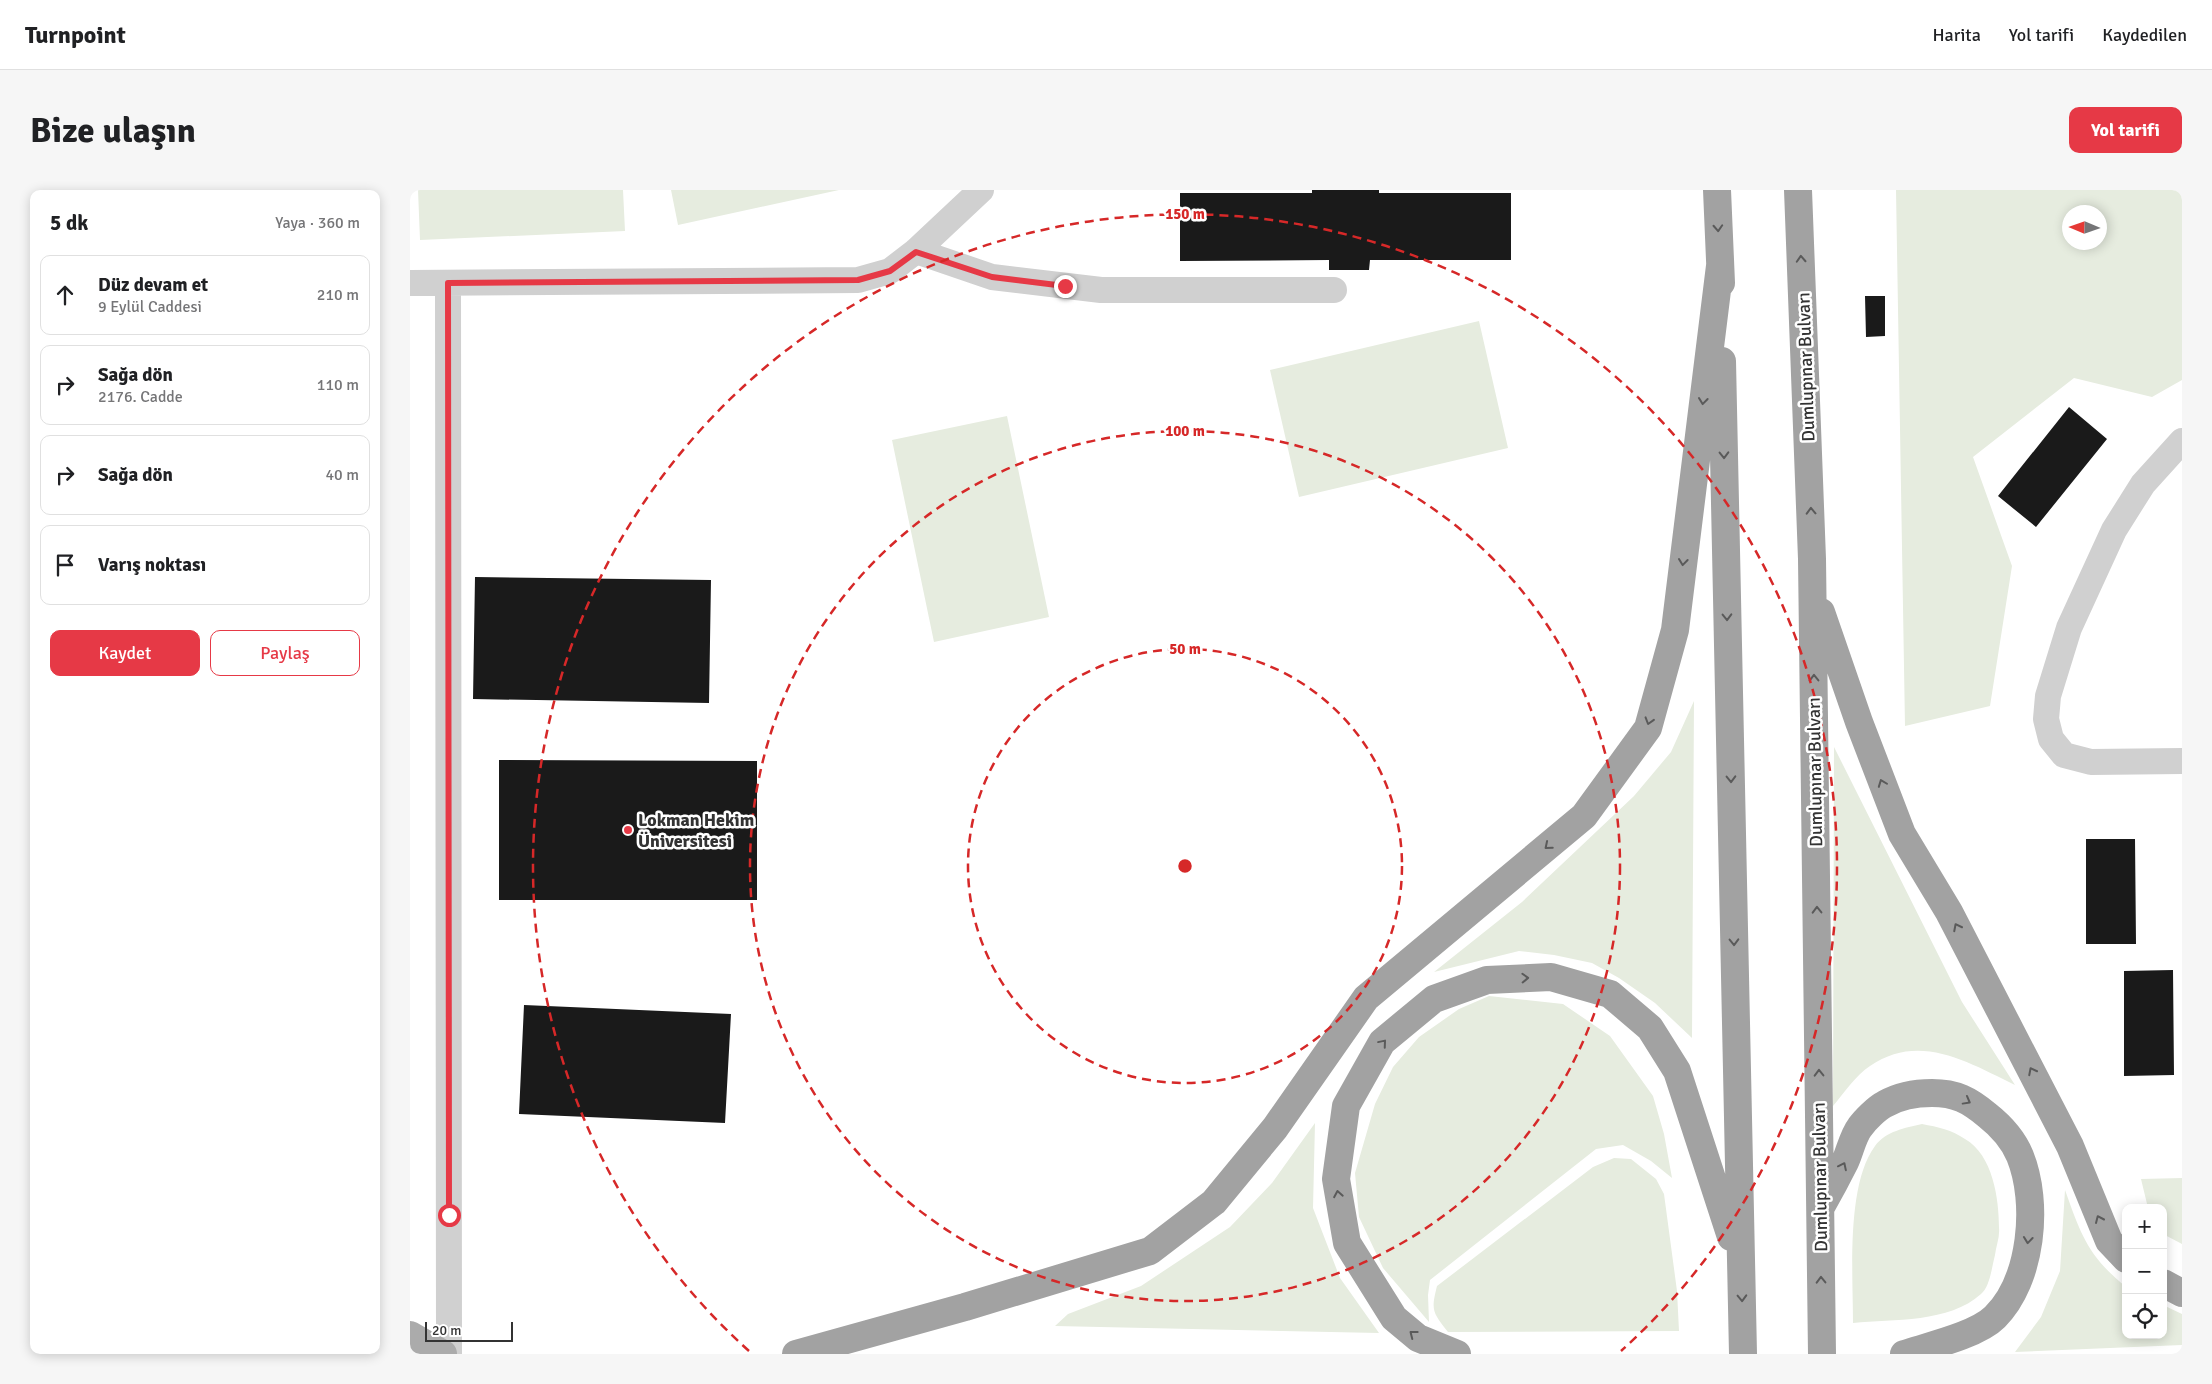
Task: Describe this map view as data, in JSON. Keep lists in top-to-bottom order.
{
  "streets": {
    "highway": ["Dumlupınar Bulvarı"]
  },
  "places": ["Lokman Hekim Üniversitesi"],
  "scale_bar": "20 m",
  "north": "left",
  "page": {
    "header": "Turnpoint",
    "nav": ["Harita", "Yol tarifi", "Kaydedilen"],
    "buttons": [
      "Yol tarifi",
      ["Kaydet", "Paylaş"]
    ],
    "title": "Bize ulaşın",
    "heading": ["5 dk", "Yaya · 360 m"],
    "list": [
      ["Düz devam et", "9 Eylül Caddesi", "210 m"],
      ["Sağa dön", "2176. Cadde", "110 m"],
      ["Sağa dön", "40 m"],
      "Varış noktası"
    ],
    "map_buttons": ["+", "−"],
    "scale": "20 m"
  },
  "rings": ["150 m", "100 m", "50 m"]
}
